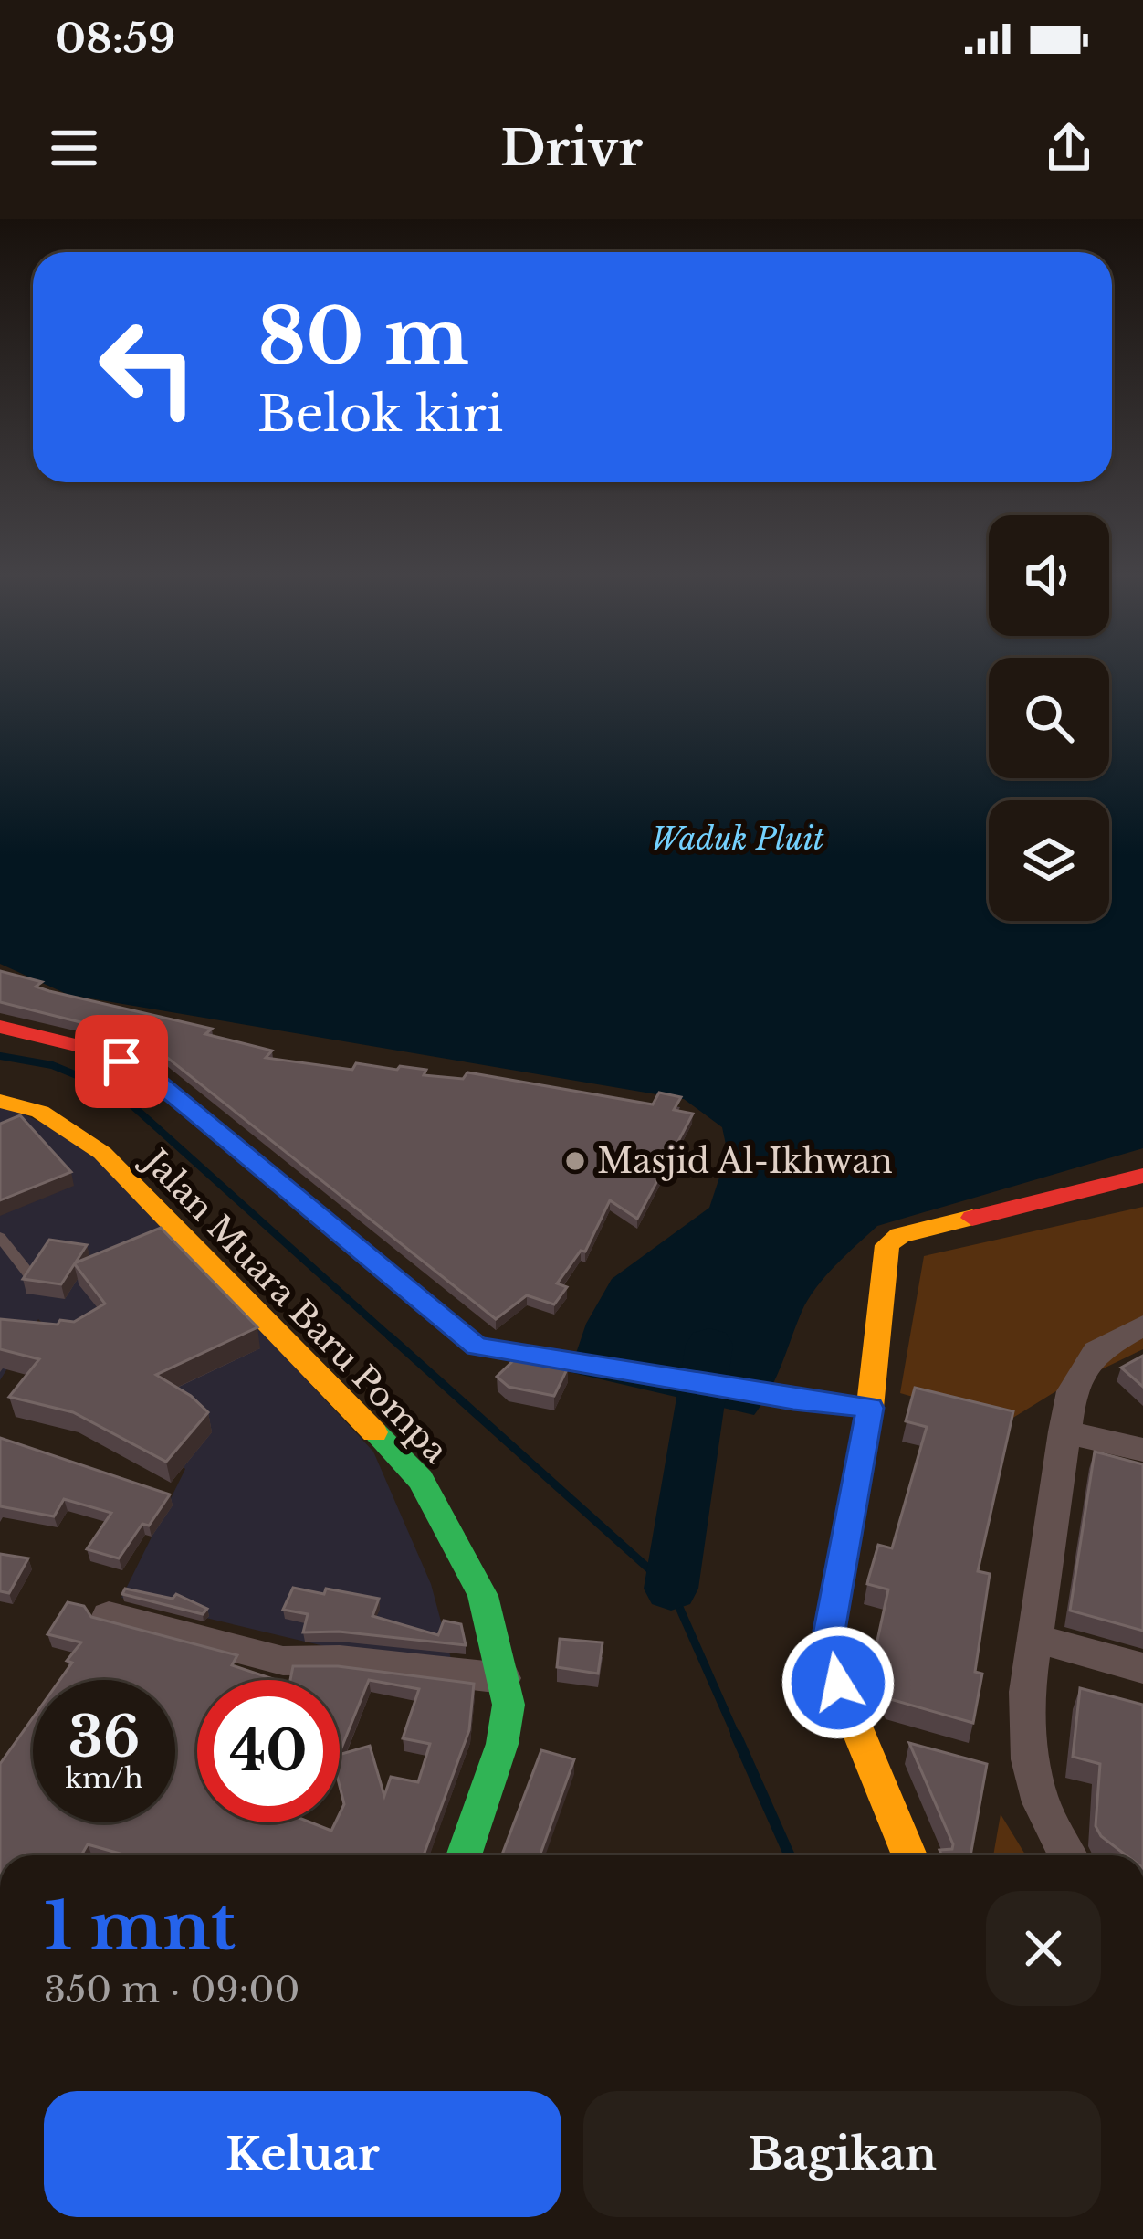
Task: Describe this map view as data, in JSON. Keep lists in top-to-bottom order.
{
  "streets": {
    "street": ["Jalan Muara Baru Pompa"]
  },
  "water": ["Waduk Pluit"],
  "places": ["Masjid Al-Ikhwan"],
  "page": {
    "status": "08:59",
    "header": "Drivr",
    "turn": ["80 m", "Belok kiri"],
    "speed": "36 km/h",
    "limit": "40",
    "heading": ["1 mnt", "350 m · 09:00"],
    "buttons": ["Keluar", "Bagikan"]
  }
}
